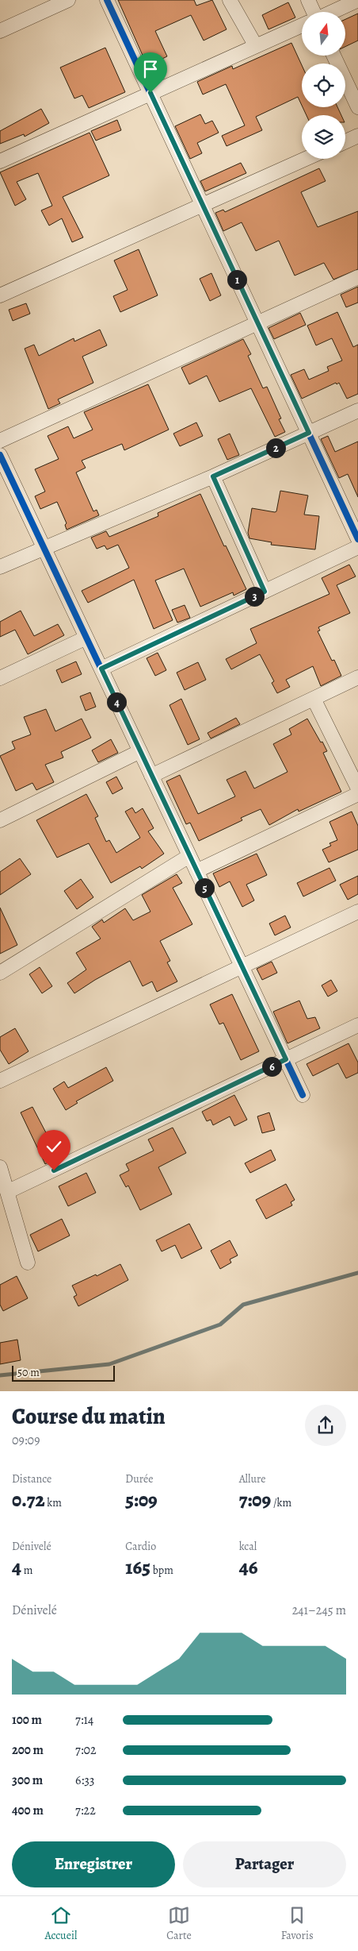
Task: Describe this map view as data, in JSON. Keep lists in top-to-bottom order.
{
  "scale_bar": "50 m",
  "north": "top",
  "page": {
    "pins": [
      "1",
      "2",
      "3",
      "4",
      "5",
      "6"
    ],
    "scale": "50 m",
    "heading": ["Course du matin", "09:09"],
    "stats": [
      ["Distance", "0.72 km"],
      ["Durée", "5:09"],
      ["Allure", "7:09 /km"],
      ["Dénivelé", "4 m"],
      ["Cardio", "165 bpm"],
      ["kcal", "46"]
    ],
    "chart": ["Dénivelé", "241–245 m"],
    "list": [
      {
        "name": "100 m",
        "note": "7:14"
      },
      {
        "name": "200 m",
        "note": "7:02"
      },
      {
        "name": "300 m",
        "note": "6:33"
      },
      {
        "name": "400 m",
        "note": "7:22"
      }
    ],
    "buttons": ["Enregistrer", "Partager"],
    "tabs": ["Accueil", "Carte", "Favoris"]
  }
}
